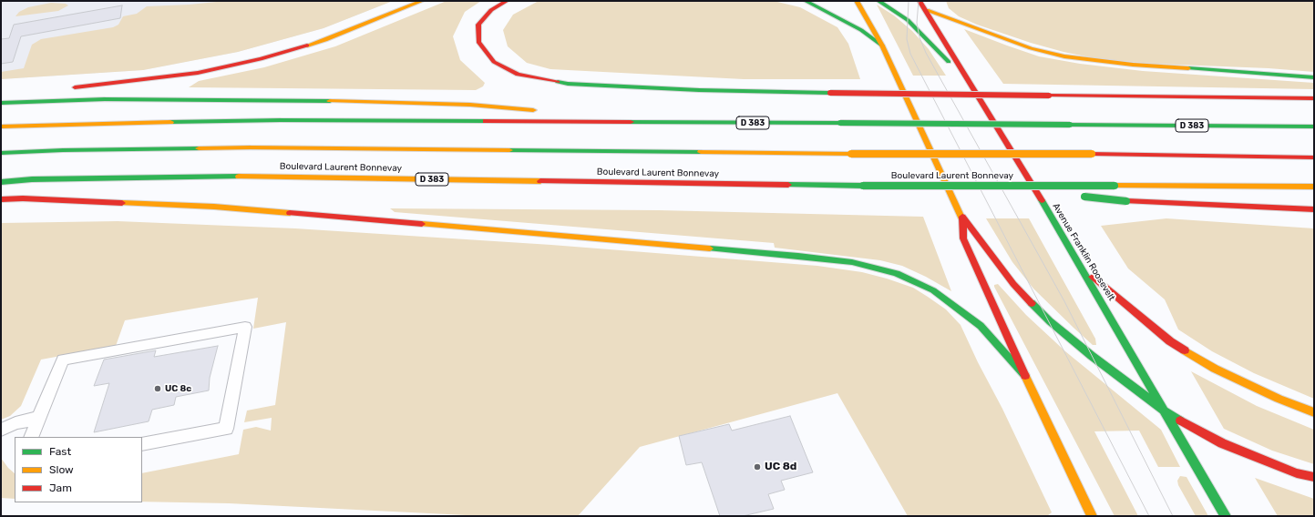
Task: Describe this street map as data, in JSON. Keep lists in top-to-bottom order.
{
  "streets": {
    "main road": ["D 383", "Boulevard Laurent Bonnevay", "Avenue Franklin Roosevelt"]
  },
  "places": ["UC 8c", "UC 8d"],
  "legend": ["Fast", "Slow", "Jam"]
}
